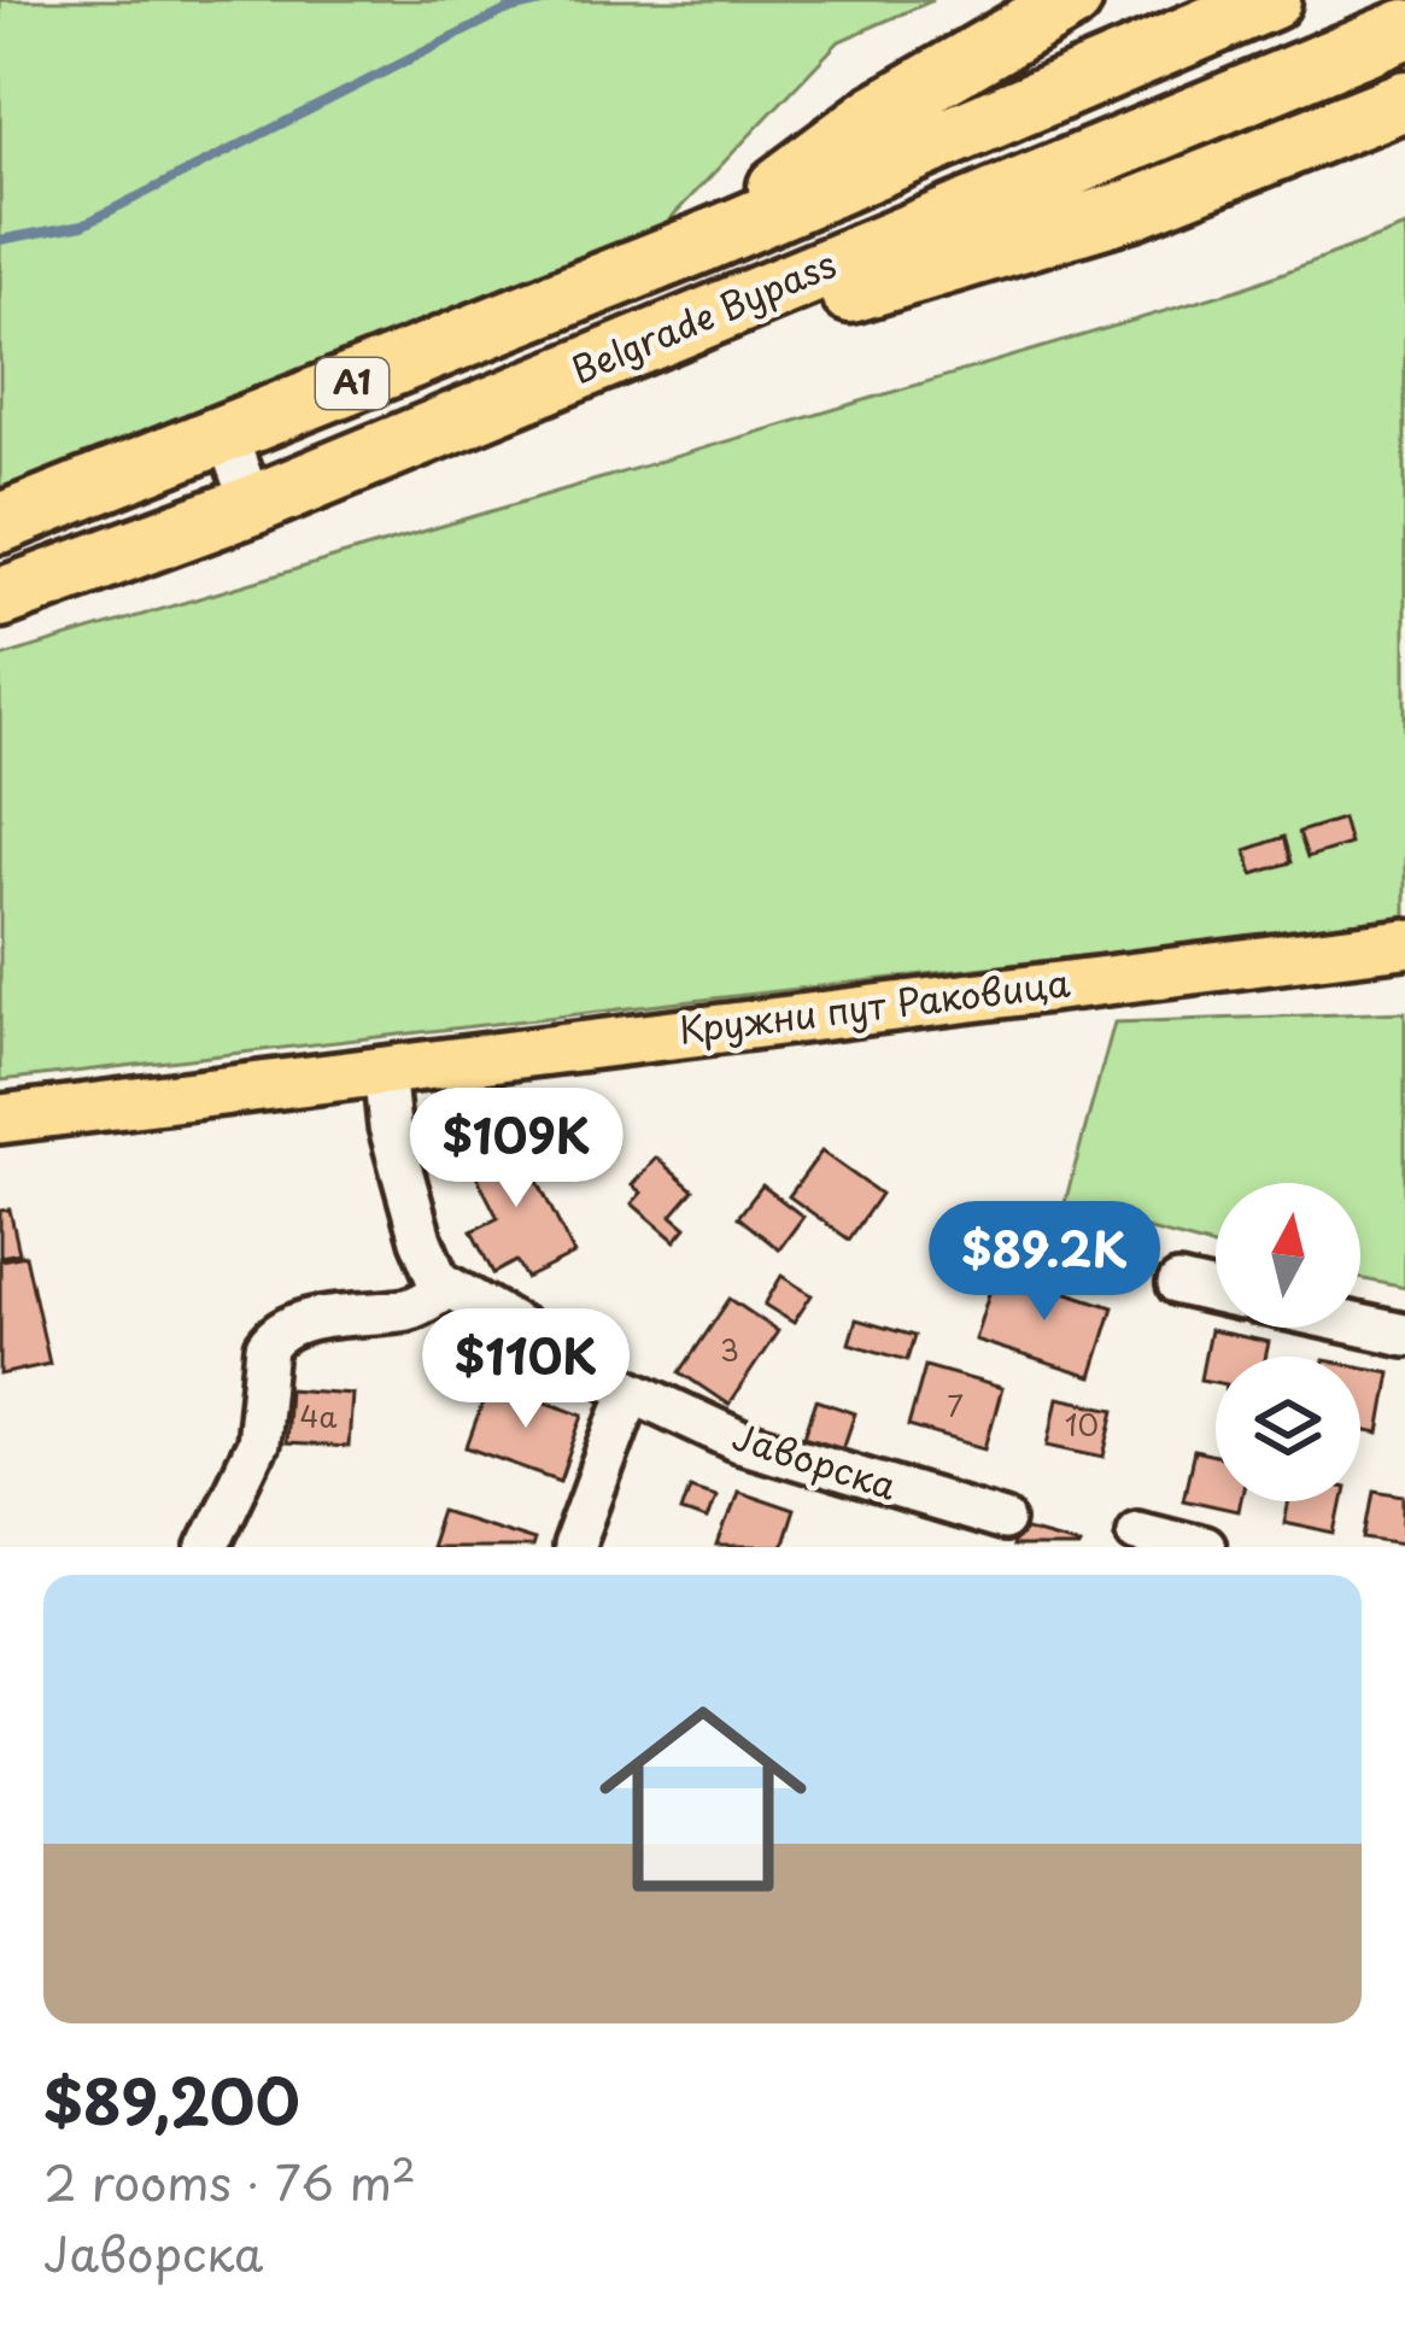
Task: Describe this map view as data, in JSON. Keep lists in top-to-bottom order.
{
  "streets": {
    "highway": ["Belgrade Bypass", "A1"],
    "main road": ["Кружни пут Раковица"],
    "street": ["Јаворска"]
  },
  "house_numbers": [
    "3",
    "7",
    "4a",
    "10"
  ],
  "north": "top",
  "page": {
    "price": ["$109K", "$89.2K", "$110K"],
    "list": [
      {
        "name": "$89,200",
        "note": "2 rooms · 76 m² · Јаворска"
      }
    ]
  }
}
